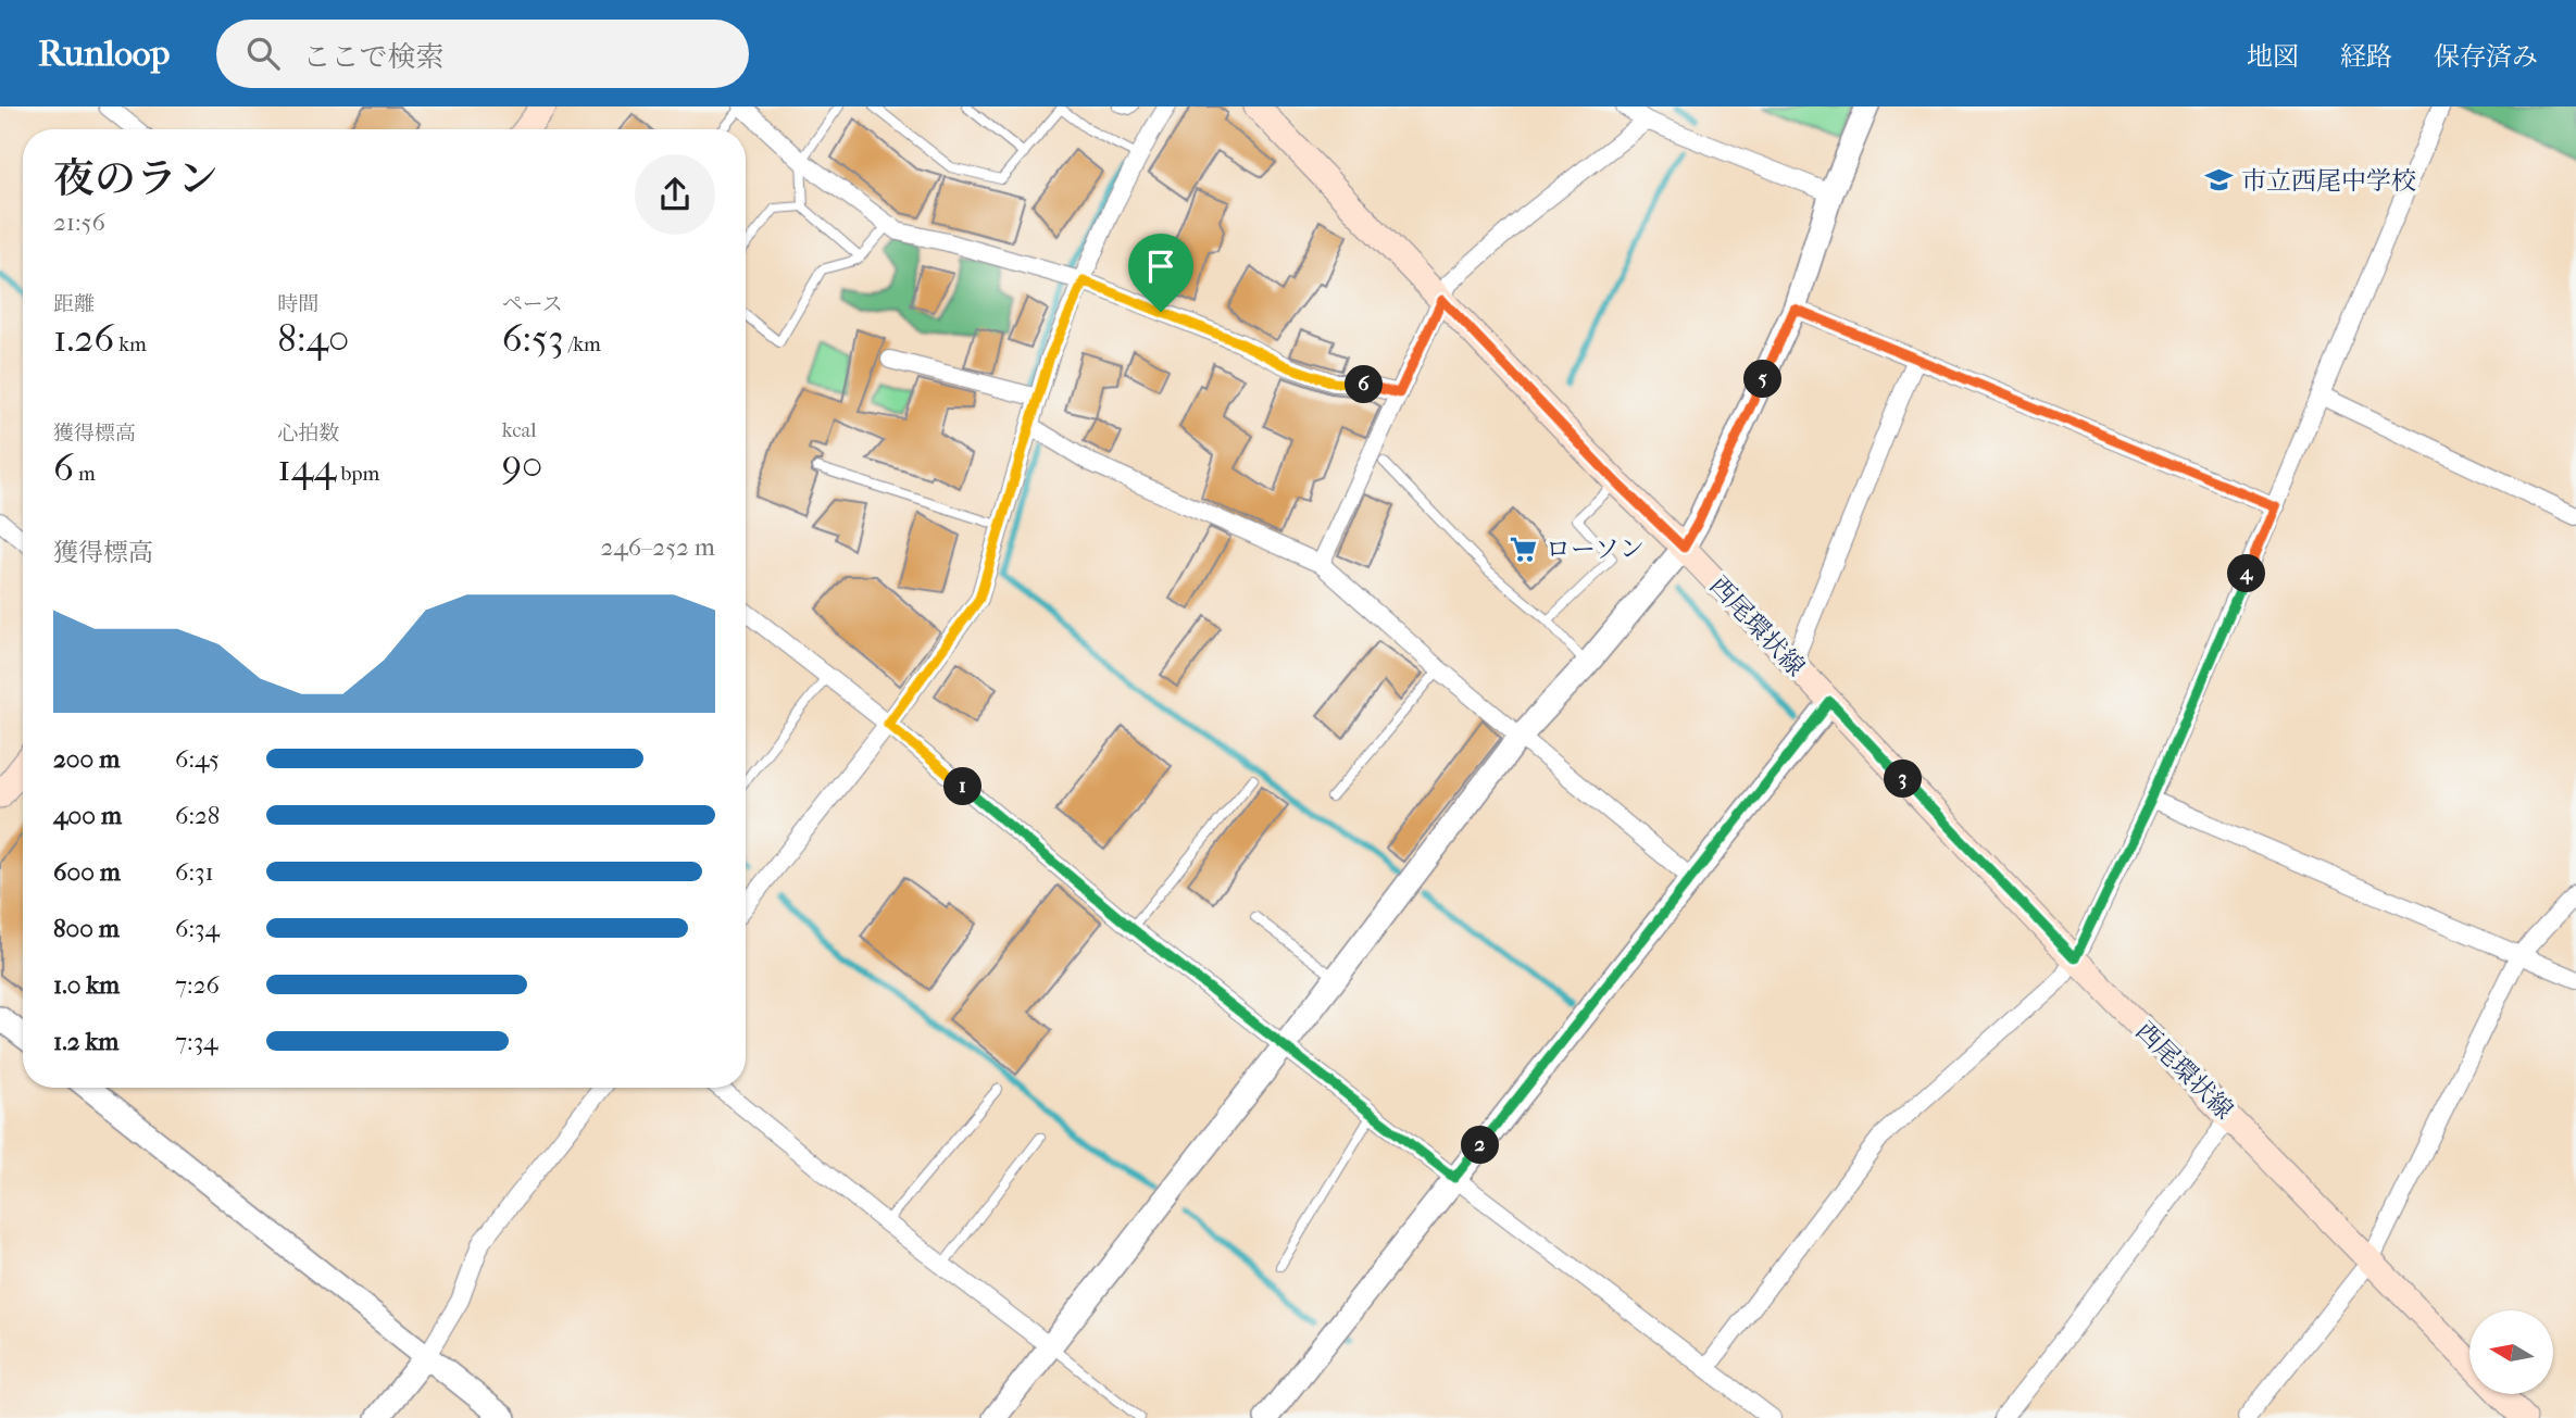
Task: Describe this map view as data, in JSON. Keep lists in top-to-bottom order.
{
  "streets": {
    "main road": ["西尾環状線"]
  },
  "places": {
    "school or university": ["市立西尾中学校"],
    "supermarket": ["ローソン"]
  },
  "north": "left",
  "page": {
    "header": "Runloop",
    "search": "ここで検索",
    "nav": ["地図", "経路", "保存済み"],
    "heading": ["夜のラン", "21:56"],
    "stats": [
      ["距離", "1.26 km"],
      ["時間", "8:40"],
      ["ペース", "6:53 /km"],
      ["獲得標高", "6 m"],
      ["心拍数", "144 bpm"],
      ["kcal", "90"]
    ],
    "pins": [
      "5",
      "6",
      "4",
      "3",
      "1",
      "2"
    ],
    "chart": ["獲得標高", "246–252 m"],
    "list": [
      {
        "name": "200 m",
        "note": "6:45"
      },
      {
        "name": "400 m",
        "note": "6:28"
      },
      {
        "name": "600 m",
        "note": "6:31"
      },
      {
        "name": "800 m",
        "note": "6:34"
      },
      {
        "name": "1.0 km",
        "note": "7:26"
      },
      {
        "name": "1.2 km",
        "note": "7:34"
      }
    ]
  }
}
